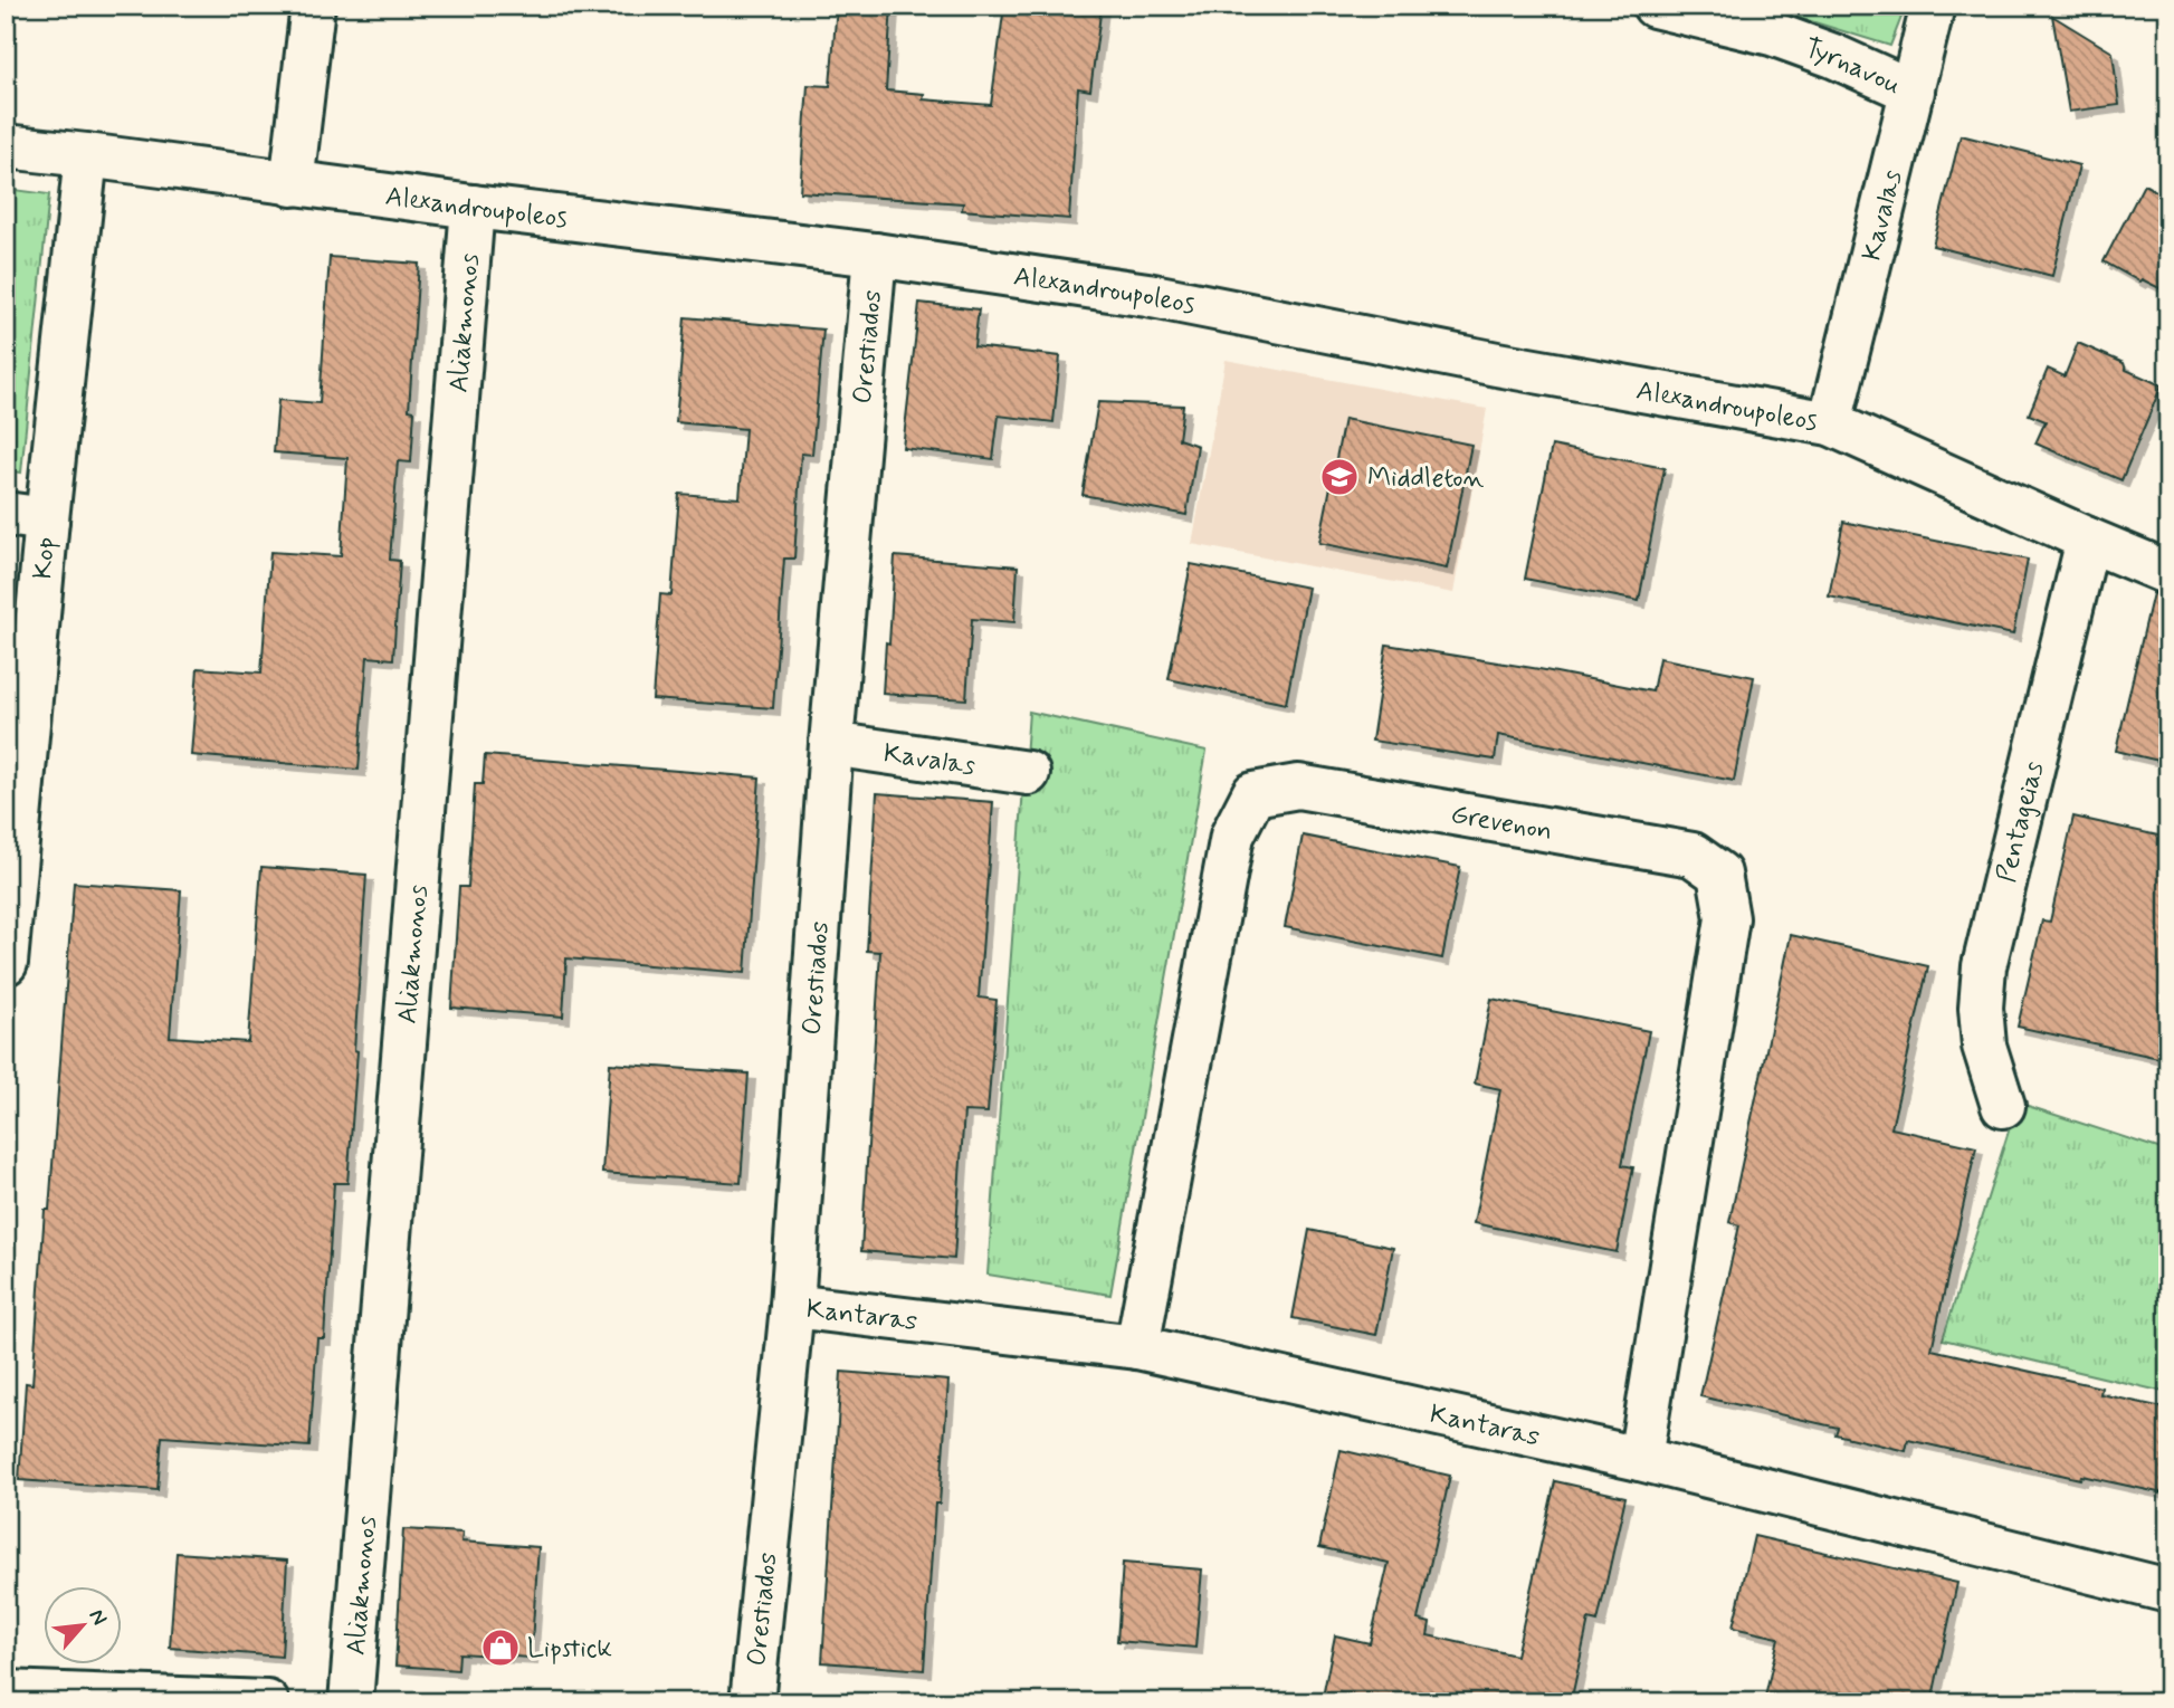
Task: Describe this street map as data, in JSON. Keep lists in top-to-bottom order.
{
  "streets": {
    "street": [
      "Tyrnavou",
      "Alexandroupoleos",
      "Kavalas",
      "Aliakmonos",
      "Orestiados",
      "Kop",
      "Grevenon",
      "Pentageias",
      "Kantaras"
    ]
  },
  "crossings": [
    ["Tyrnavou", "Kavalas"],
    ["Alexandroupoleos", "Kavalas"],
    ["Alexandroupoleos", "Aliakmonos"],
    ["Alexandroupoleos", "Orestiados"],
    ["Alexandroupoleos", "Kop"],
    ["Alexandroupoleos", "Pentageias"],
    ["Kavalas", "Orestiados"],
    ["Orestiados", "Kantaras"],
    ["Grevenon", "Kantaras"]
  ],
  "places": {
    "school or university": ["Middleton"],
    "shop": ["Lipstick"]
  },
  "north": "top right"
}
